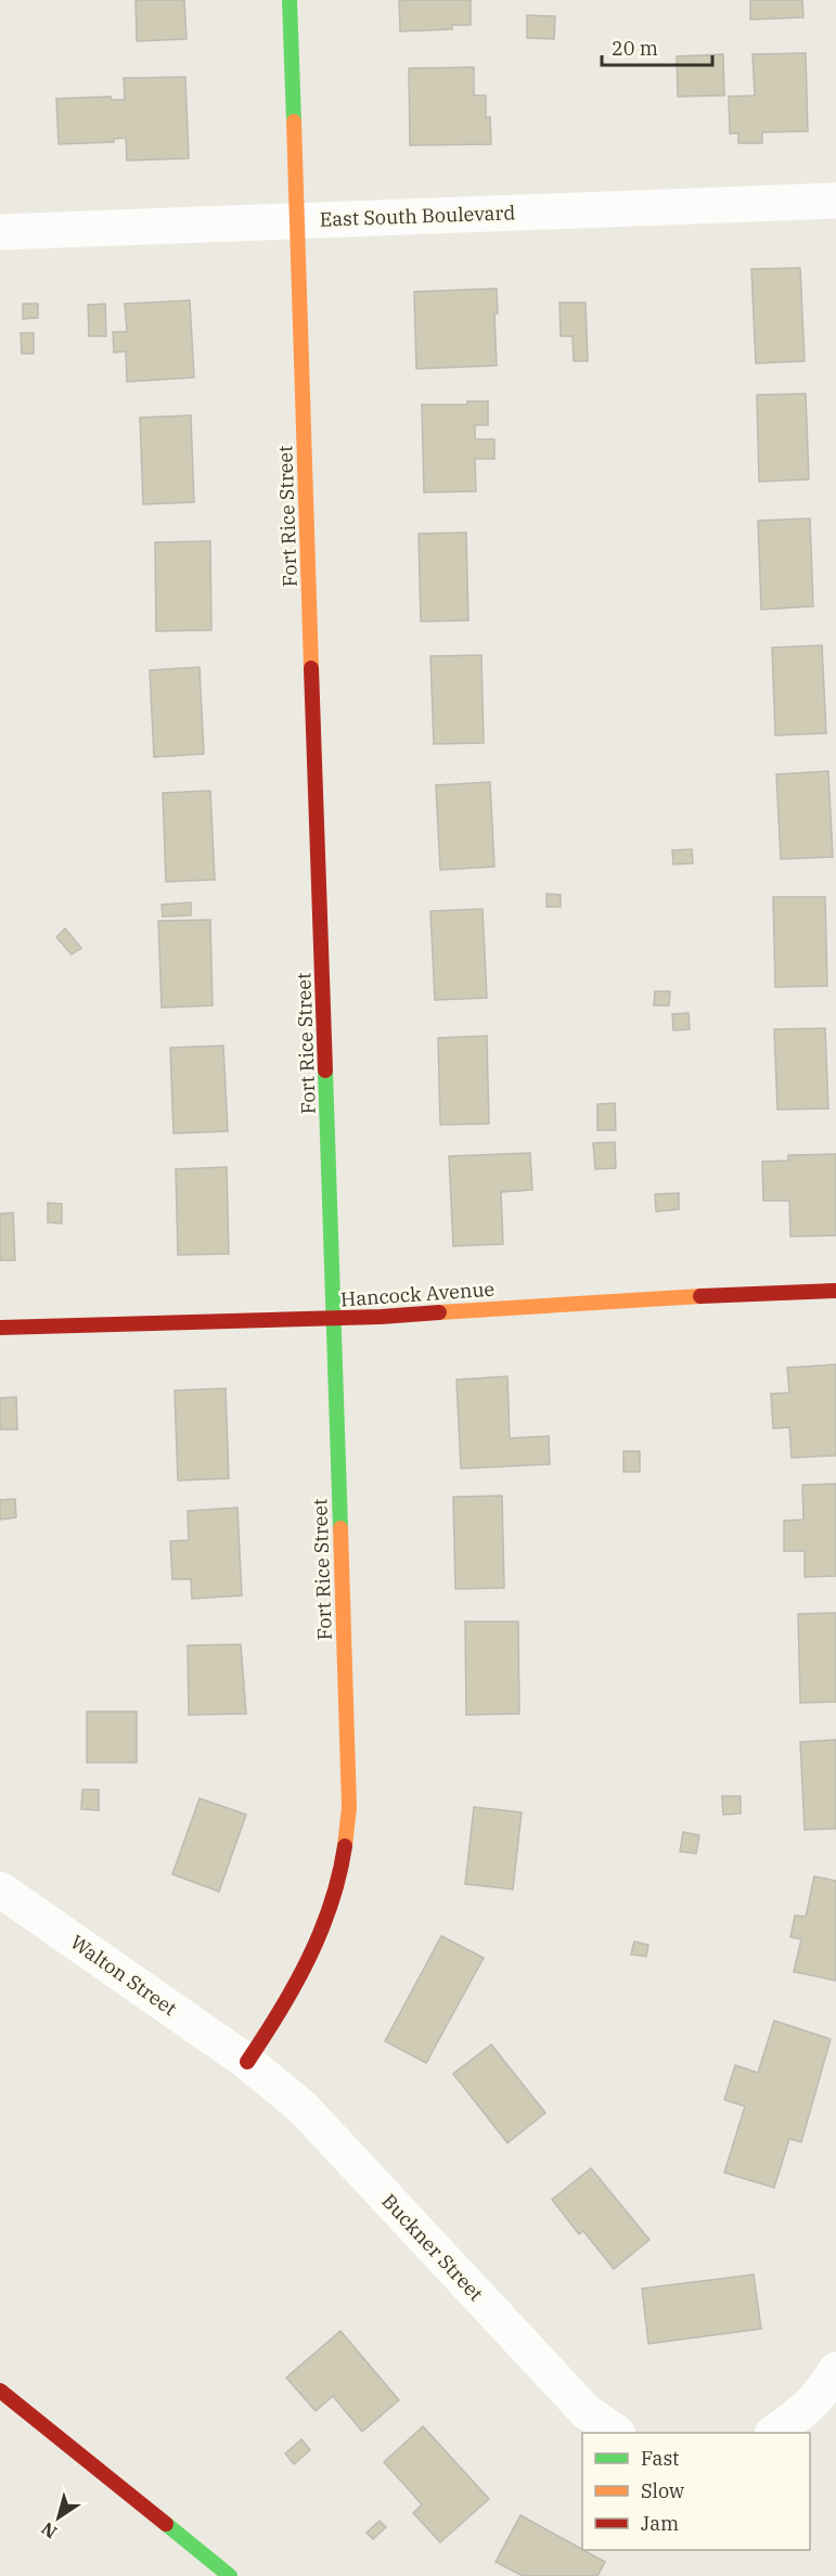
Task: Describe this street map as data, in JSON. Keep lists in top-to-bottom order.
{
  "streets": {
    "main road": ["Fort Rice Street", "Hancock Avenue"],
    "street": ["East South Boulevard", "Walton Street", "Buckner Street"]
  },
  "crossings": [
    ["East South Boulevard", "Fort Rice Street"],
    ["Fort Rice Street", "Hancock Avenue"],
    ["Fort Rice Street", "Walton Street"],
    ["Fort Rice Street", "Buckner Street"],
    ["Walton Street", "Buckner Street"]
  ],
  "legend": ["Fast", "Slow", "Jam"],
  "scale_bar": "20 m",
  "north": "bottom left"
}
